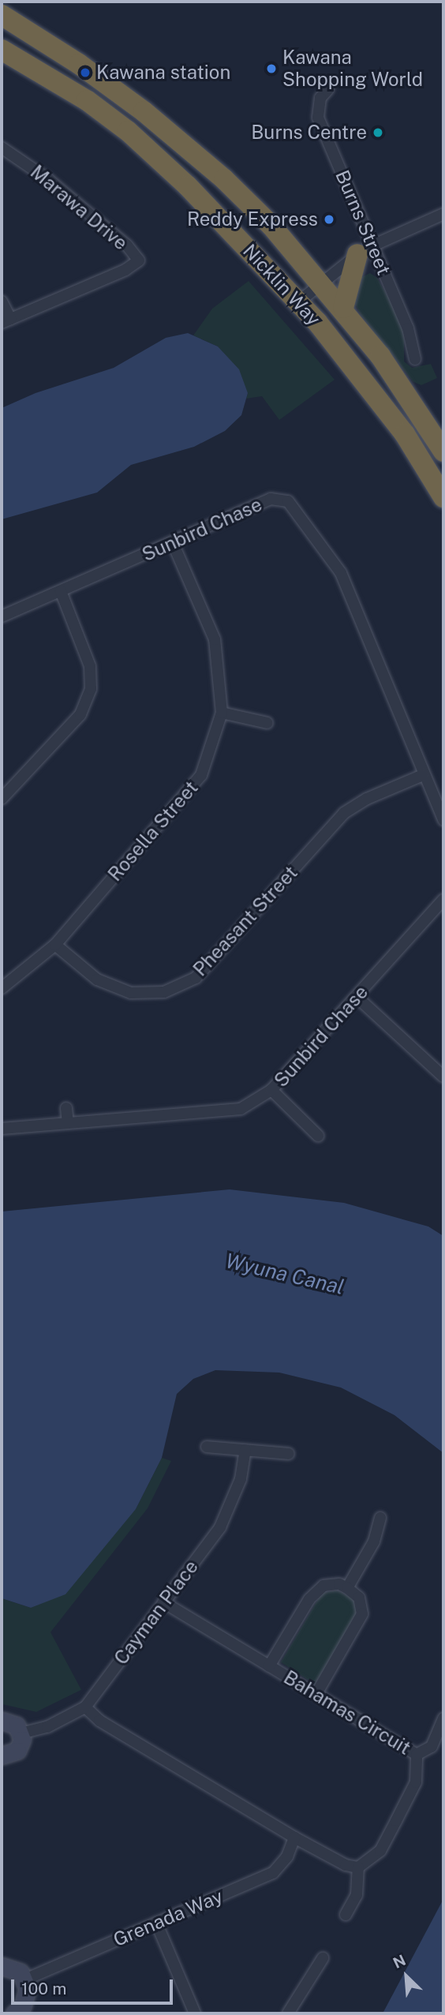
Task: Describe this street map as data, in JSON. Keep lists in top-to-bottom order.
{
  "streets": {
    "highway": ["Nicklin Way"],
    "street": [
      "Marawa Drive",
      "Burns Street",
      "Sunbird Chase",
      "Rosella Street",
      "Pheasant Street",
      "Cayman Place",
      "Bahamas Circuit",
      "Grenada Way"
    ]
  },
  "crossings": [
    ["Sunbird Chase", "Rosella Street"],
    ["Sunbird Chase", "Pheasant Street"],
    ["Rosella Street", "Pheasant Street"],
    ["Cayman Place", "Bahamas Circuit"]
  ],
  "water": ["Wyuna Canal"],
  "places": [
    "Kawana Shopping World",
    "Kawana station",
    "Burns Centre",
    "Reddy Express"
  ],
  "scale_bar": "100 m",
  "north": "top left"
}
